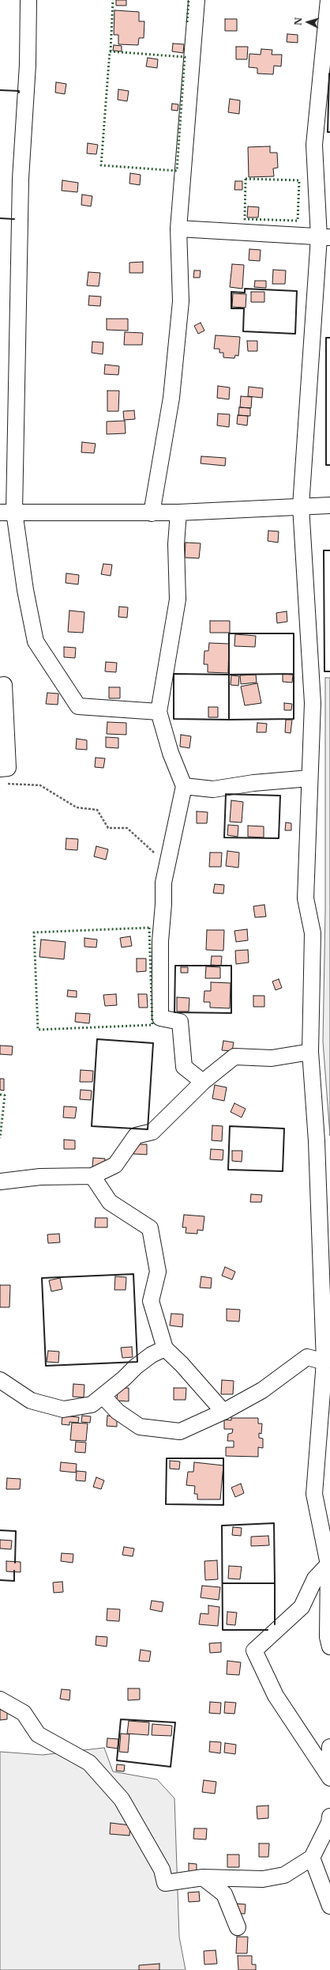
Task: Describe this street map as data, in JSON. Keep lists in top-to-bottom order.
{
  "north": "left"
}
